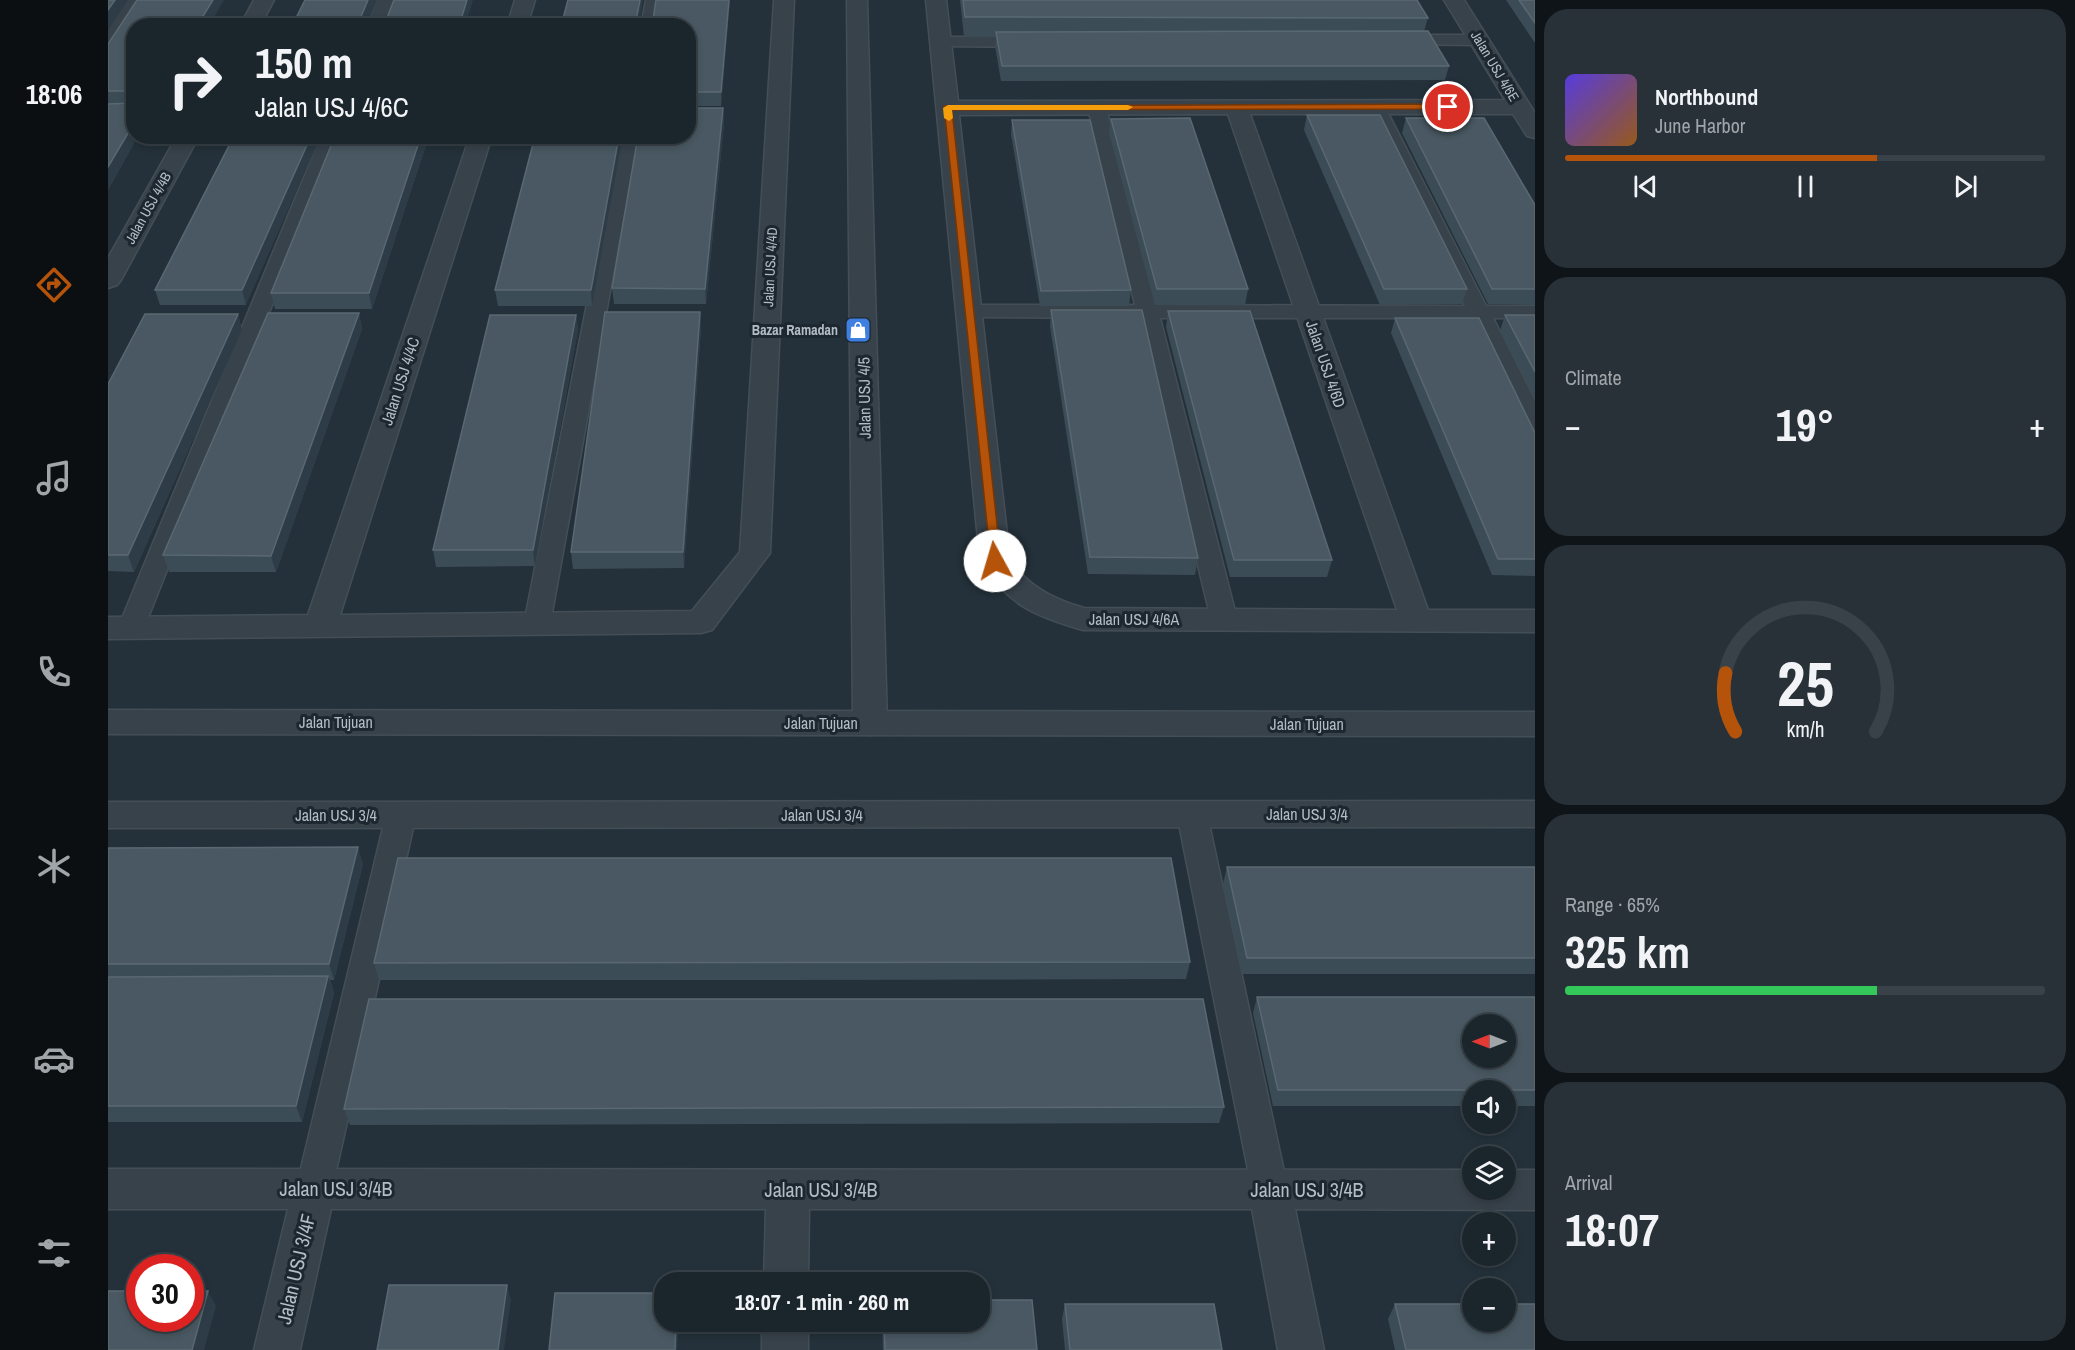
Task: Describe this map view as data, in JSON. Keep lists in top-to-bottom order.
{
  "streets": {
    "street": [
      "Jalan USJ 4/6E",
      "Jalan USJ 4/4B",
      "Jalan USJ 4/4D",
      "Jalan USJ 4/6D",
      "Jalan USJ 4/4C",
      "Jalan USJ 4/5",
      "Jalan USJ 4/6A",
      "Jalan Tujuan",
      "Jalan USJ 3/4",
      "Jalan USJ 3/4B",
      "Jalan USJ 3/4F"
    ]
  },
  "crossings": [
    ["Jalan USJ 4/6D", "Jalan USJ 4/6A"],
    ["Jalan USJ 4/5", "Jalan Tujuan"],
    ["Jalan USJ 3/4B", "Jalan USJ 3/4F"]
  ],
  "places": {
    "shop": ["Bazar Ramadan"]
  },
  "north": "left",
  "page": {
    "tabs": "18:06",
    "turn": ["150 m", "Jalan USJ 4/6C"],
    "song": ["Northbound", "June Harbor"],
    "tile": [
      "Climate",
      ["Range · 65%", "325 km"],
      ["Arrival", "18:07"]
    ],
    "heat": ["−", "19°", "+"],
    "map_buttons": ["+", "−"],
    "limit": "30",
    "trip": "18:07 · 1 min · 260 m",
    "gauge": ["25", "km/h"]
  }
}
